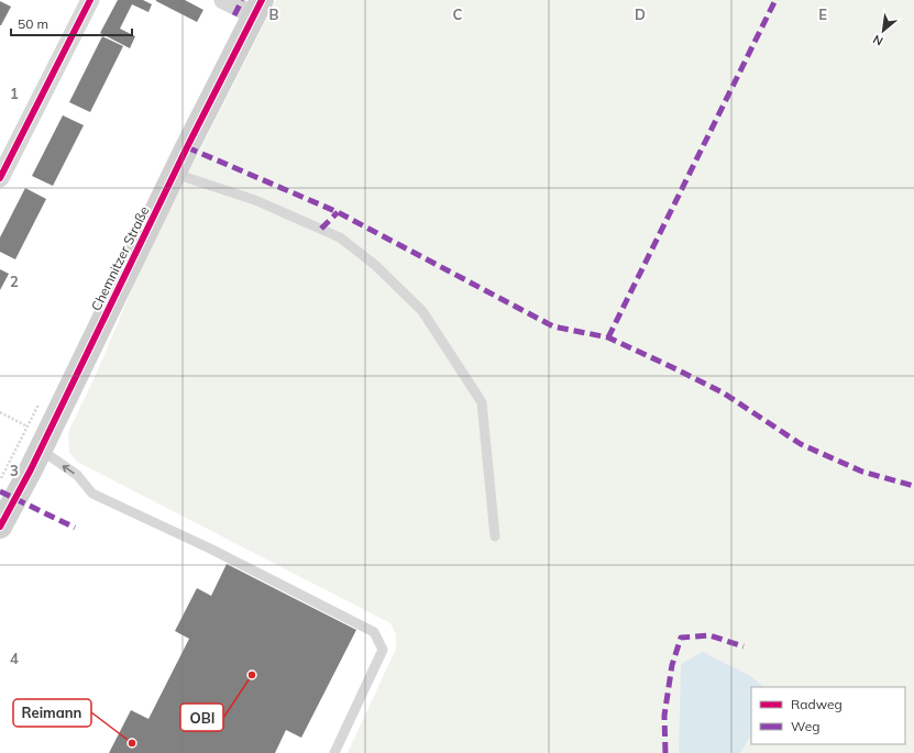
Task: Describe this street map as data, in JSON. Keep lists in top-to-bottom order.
{
  "streets": {
    "main road": ["Chemnitzer Straße"]
  },
  "places": ["OBI", "Reimann"],
  "legend": ["Radweg", "Weg"],
  "scale_bar": "50 m",
  "north": "bottom left",
  "grid": {
    "columns": [
      "B",
      "C",
      "D",
      "E"
    ],
    "rows": [
      "1",
      "2",
      "3",
      "4"
    ]
  }
}
